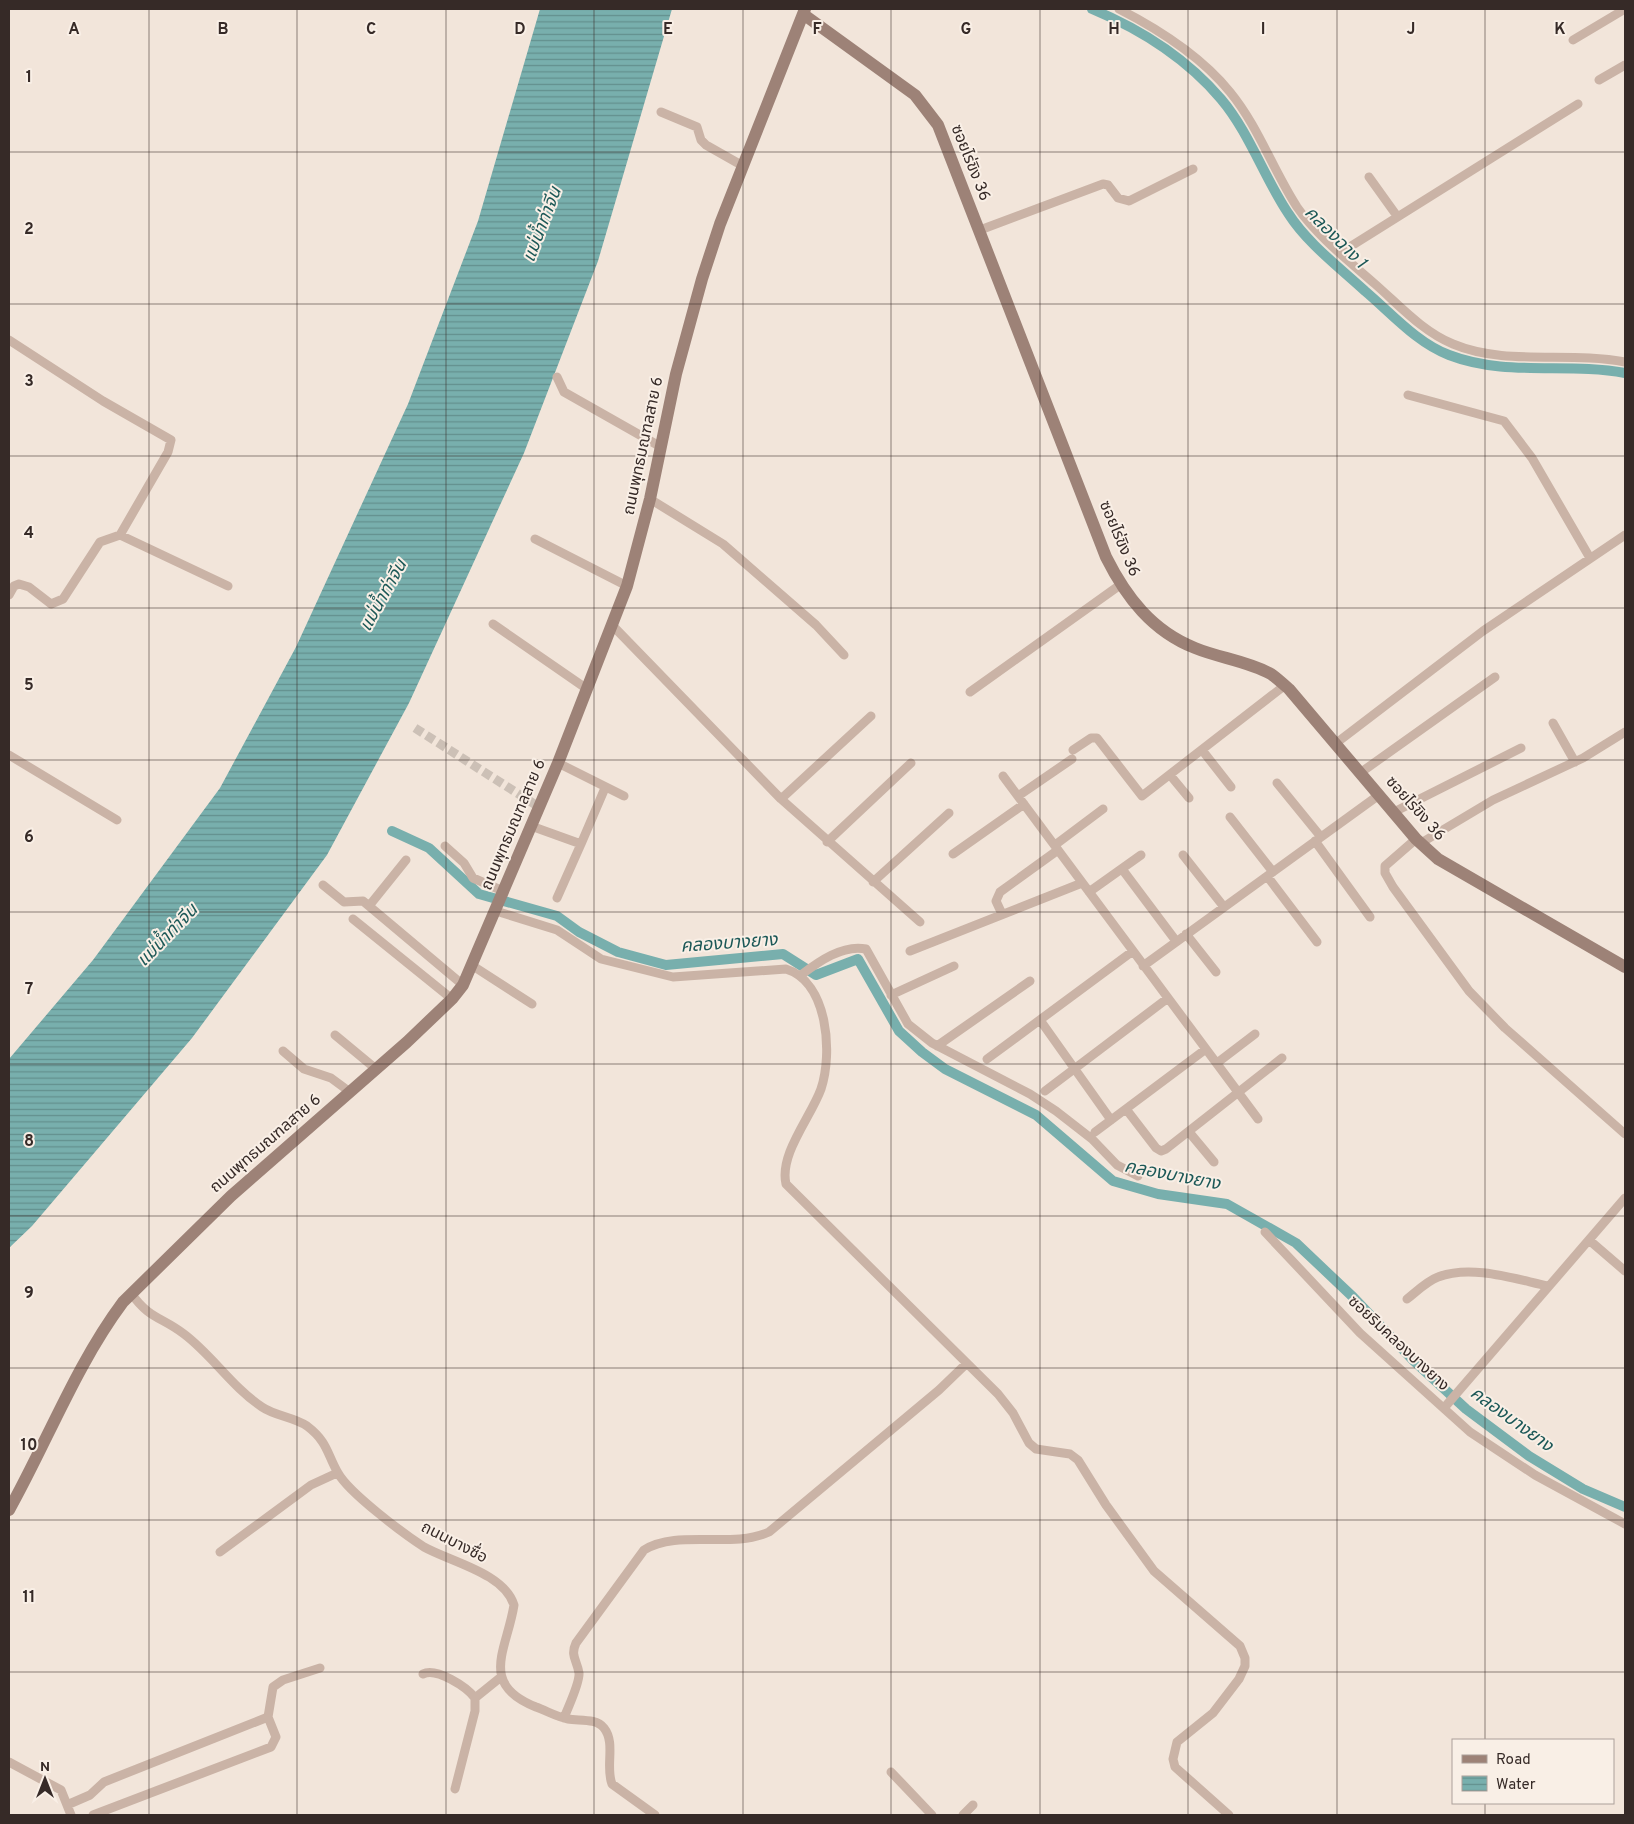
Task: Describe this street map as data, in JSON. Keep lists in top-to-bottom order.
{
  "streets": {
    "main road": ["ซอยไร่ขิง 36", "ถนนพุทธมณฑลสาย 6"],
    "street": ["ซอยริมคลองบางยาง", "ถนนบางซื่อ"]
  },
  "crossings": [
    ["ซอยไร่ขิง 36", "ถนนพุทธมณฑลสาย 6"],
    ["ถนนพุทธมณฑลสาย 6", "ถนนบางซื่อ"]
  ],
  "water": ["แม่น้ำท่าจีน", "คลองฉาง 1", "คลองบางยาง"],
  "legend": ["Road", "Water"],
  "north": "top",
  "grid": {
    "columns": [
      "A",
      "B",
      "C",
      "D",
      "E",
      "F",
      "G",
      "H",
      "I",
      "J",
      "K"
    ],
    "rows": [
      "1",
      "2",
      "3",
      "4",
      "5",
      "6",
      "7",
      "8",
      "9",
      "10",
      "11"
    ]
  }
}
